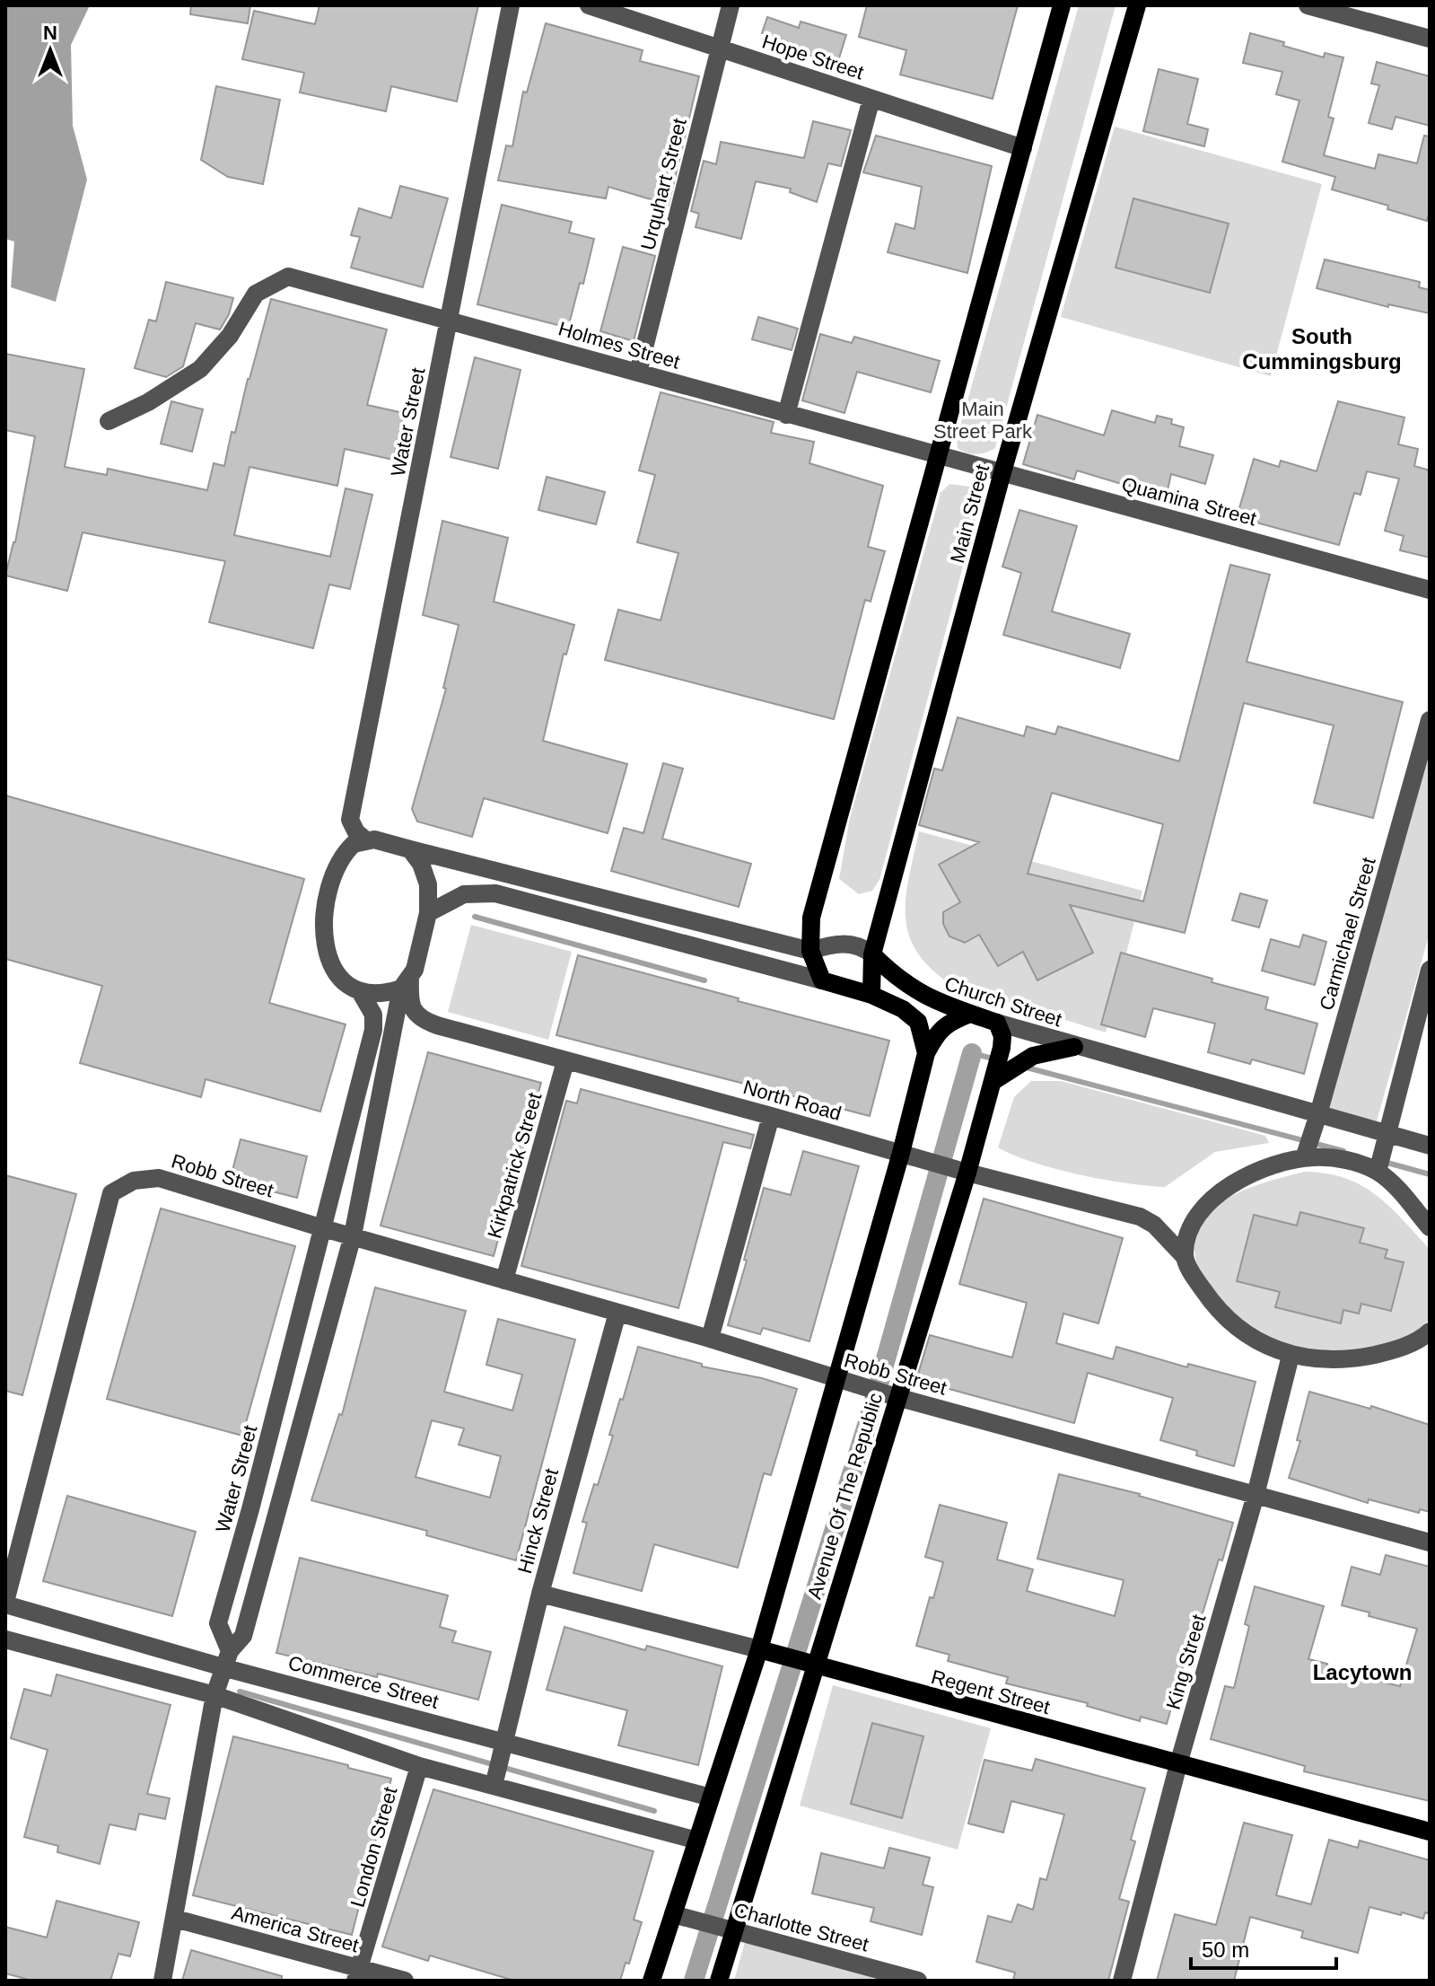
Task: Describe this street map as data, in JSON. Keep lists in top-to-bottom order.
{
  "streets": {
    "main road": [
      "Main Street",
      "Church Street",
      "Avenue Of The Republic",
      "Regent Street"
    ],
    "street": [
      "Hope Street",
      "Urquhart Street",
      "Holmes Street",
      "Water Street",
      "Quamina Street",
      "Carmichael Street",
      "North Road",
      "Kirkpatrick Street",
      "Robb Street",
      "Hinck Street",
      "King Street",
      "Commerce Street",
      "London Street",
      "Charlotte Street",
      "America Street"
    ]
  },
  "crossings": [
    ["Hope Street", "Urquhart Street"],
    ["Urquhart Street", "Holmes Street"],
    ["Holmes Street", "Water Street"],
    ["Holmes Street", "Quamina Street"],
    ["Water Street", "Church Street"],
    ["Water Street", "North Road"],
    ["Water Street", "Robb Street"],
    ["Water Street", "Commerce Street"],
    ["Quamina Street", "Main Street"],
    ["Main Street", "Church Street"],
    ["Main Street", "Avenue Of The Republic"],
    ["Carmichael Street", "Church Street"],
    ["Church Street", "North Road"],
    ["Church Street", "Avenue Of The Republic"],
    ["North Road", "Kirkpatrick Street"],
    ["North Road", "Avenue Of The Republic"],
    ["North Road", "King Street"],
    ["Kirkpatrick Street", "Robb Street"],
    ["Robb Street", "Avenue Of The Republic"],
    ["Robb Street", "Hinck Street"],
    ["Robb Street", "King Street"],
    ["Robb Street", "Commerce Street"],
    ["Avenue Of The Republic", "Commerce Street"],
    ["Avenue Of The Republic", "Regent Street"],
    ["Avenue Of The Republic", "Charlotte Street"],
    ["Hinck Street", "Commerce Street"],
    ["Hinck Street", "Regent Street"],
    ["King Street", "Regent Street"],
    ["London Street", "America Street"]
  ],
  "districts": ["South Cummingsburg", "Lacytown"],
  "parks": ["Main Street Park"],
  "scale_bar": "50 m",
  "north": "top"
}
